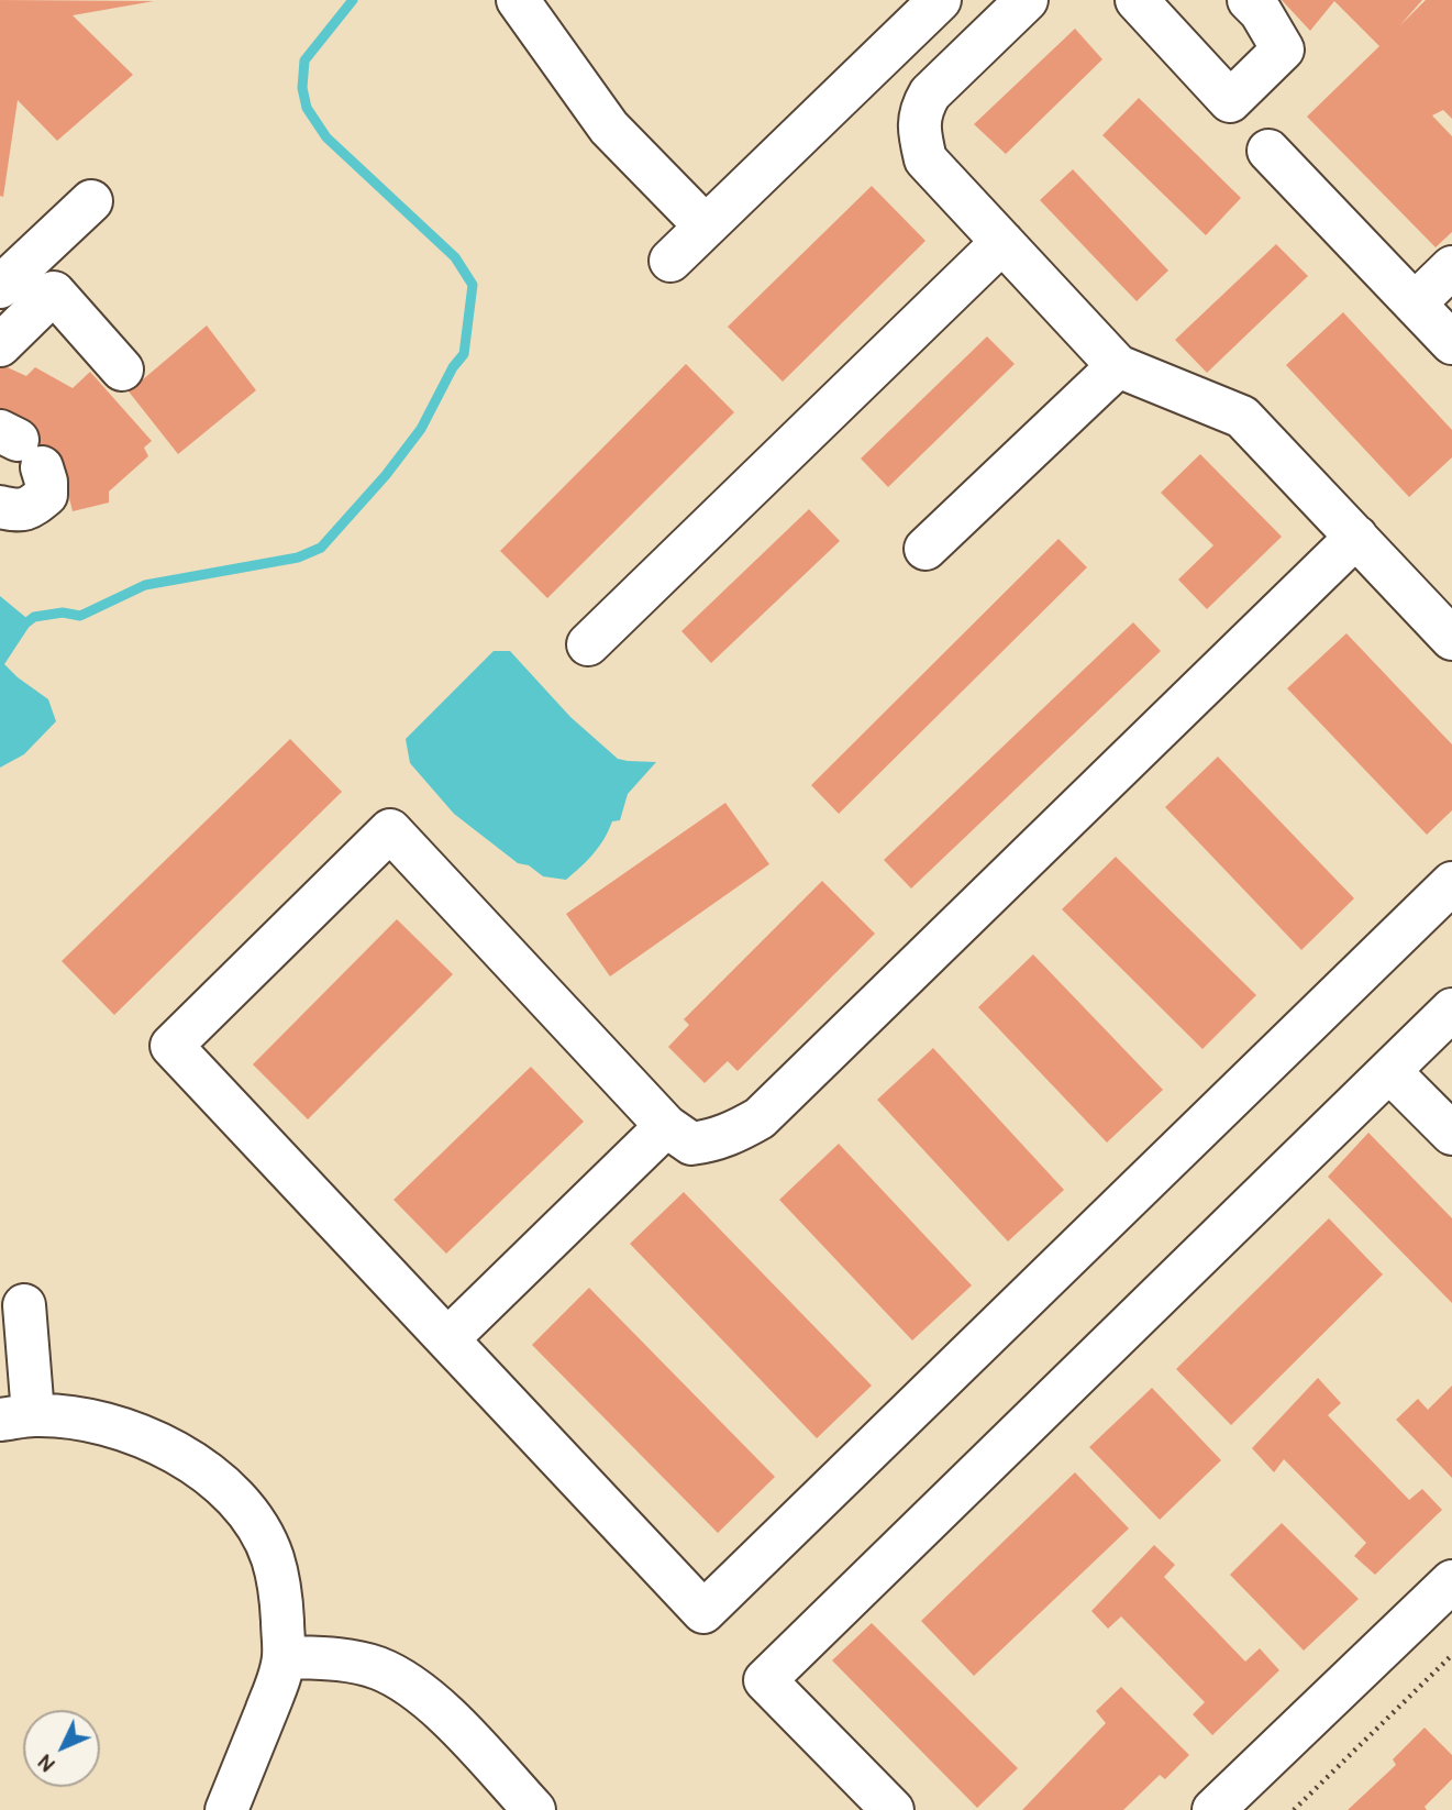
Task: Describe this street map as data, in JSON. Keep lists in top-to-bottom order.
{
  "north": "bottom left"
}
